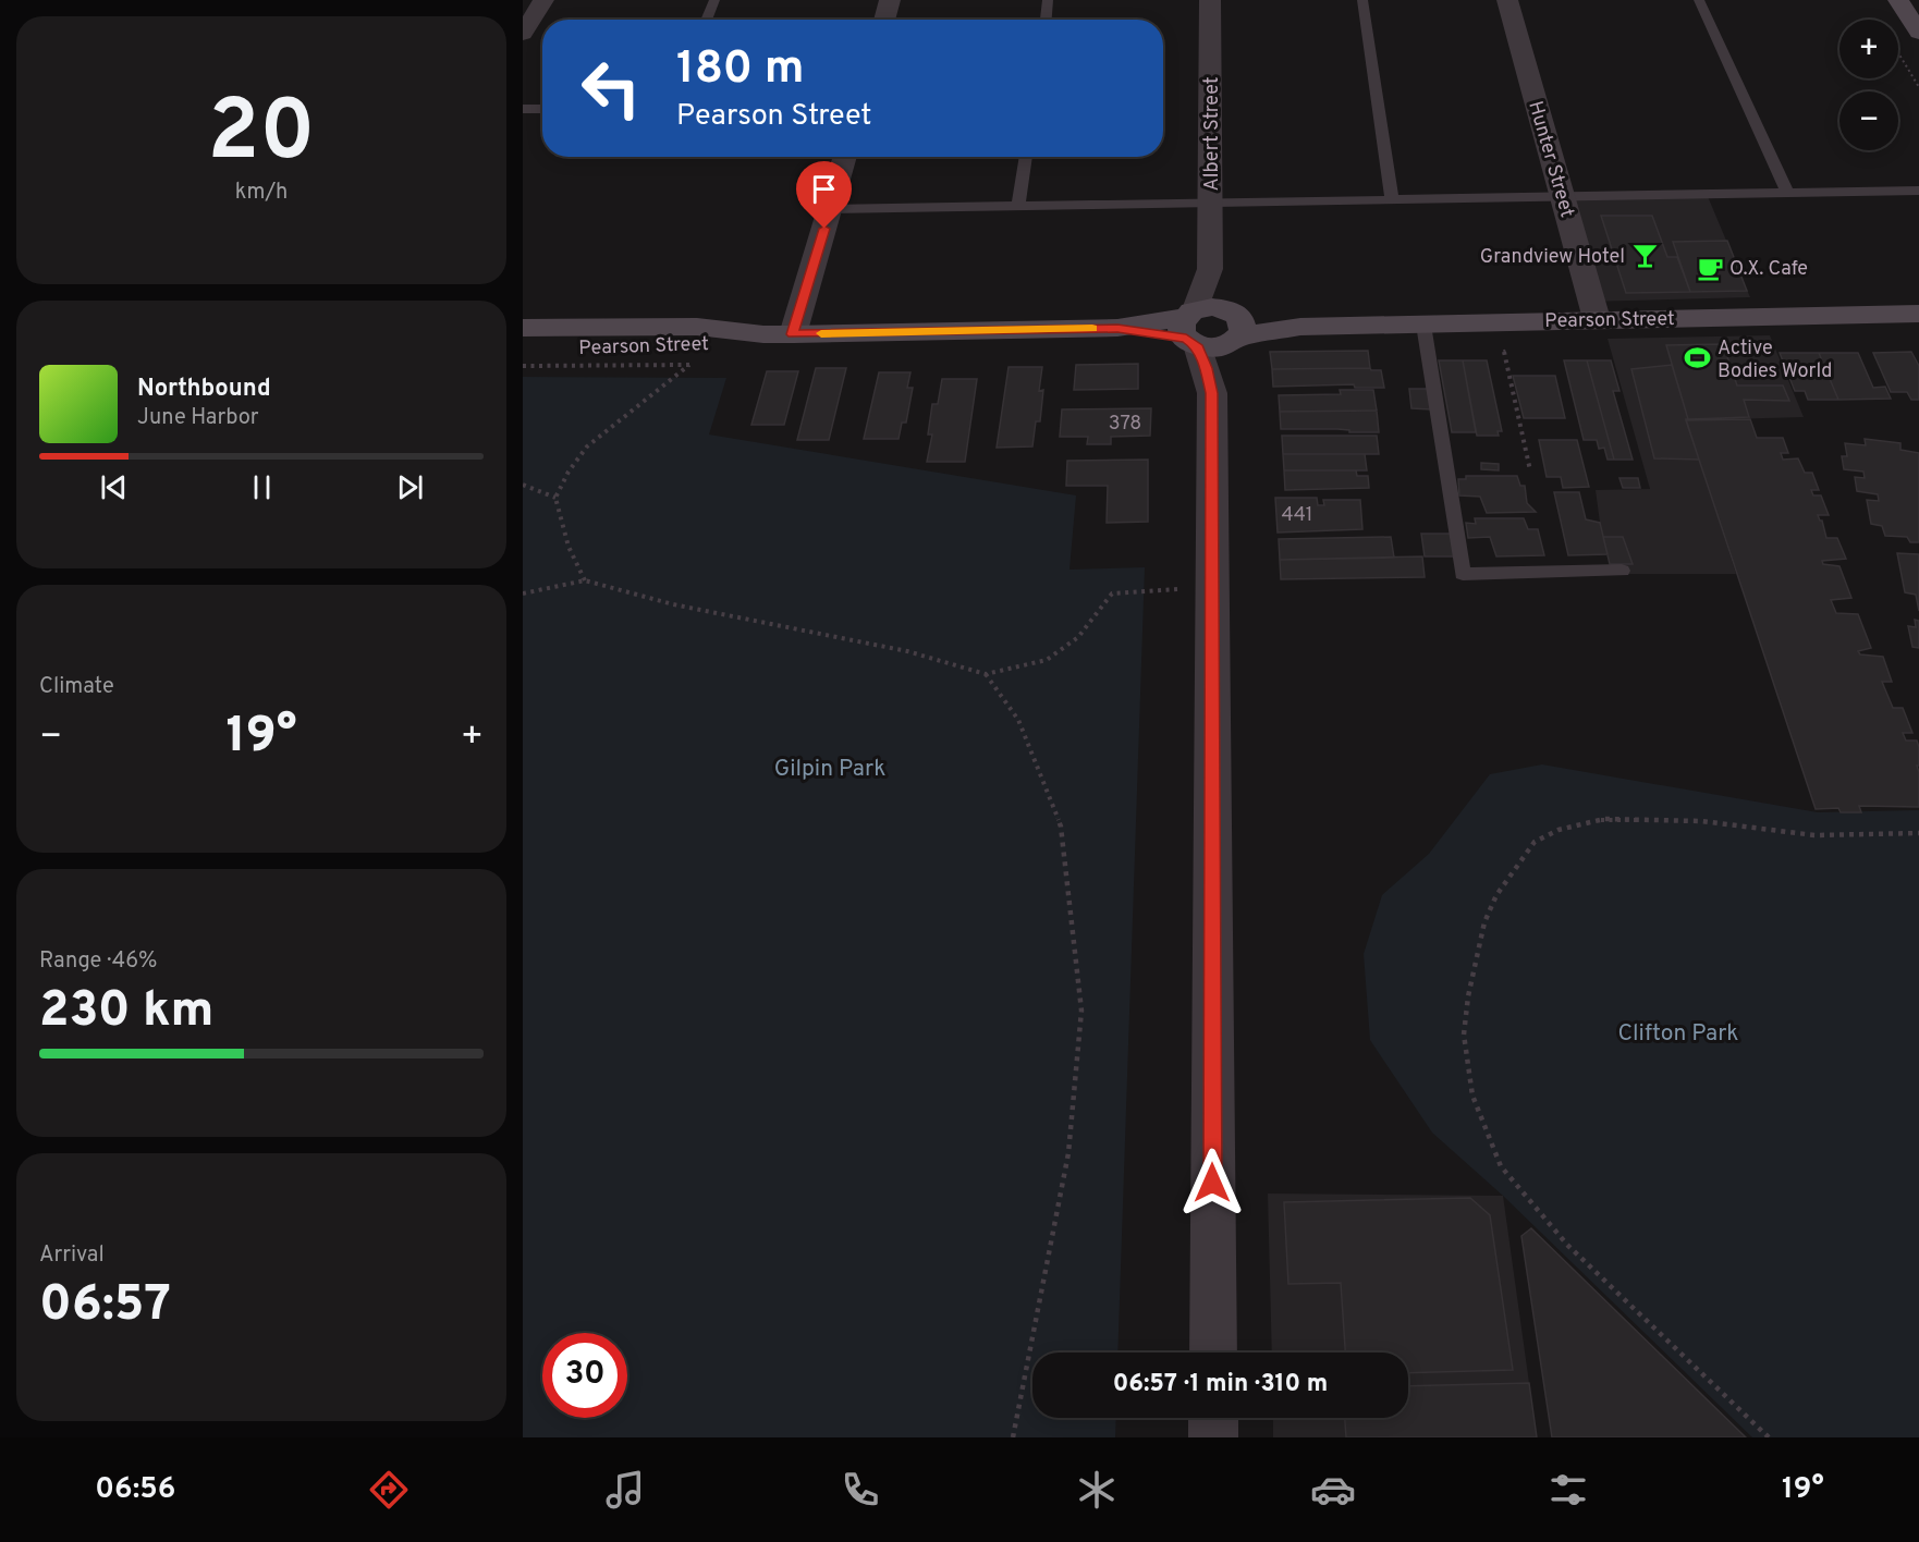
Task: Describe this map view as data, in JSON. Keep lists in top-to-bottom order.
{
  "streets": {
    "street": ["Albert Street", "Hunter Street", "Pearson Street"]
  },
  "crossings": [
    ["Albert Street", "Pearson Street"],
    ["Hunter Street", "Pearson Street"]
  ],
  "parks": ["Gilpin Park", "Clifton Park"],
  "places": {
    "bar": ["Grandview Hotel"],
    "cafe": ["O.X. Cafe"],
    "sports": ["Active Bodies World"]
  },
  "house_numbers": ["378", "441"],
  "page": {
    "tile": [
      ["20", "km/h"],
      "Climate",
      ["Range · 46%", "230 km"],
      ["Arrival", "06:57"]
    ],
    "map_buttons": ["+", "−"],
    "turn": ["180 m", "Pearson Street"],
    "song": ["Northbound", "June Harbor"],
    "heat": ["−", "19°", "+"],
    "limit": "30",
    "trip": "06:57 · 1 min · 310 m",
    "tabs": ["06:56", "19°"]
  }
}
